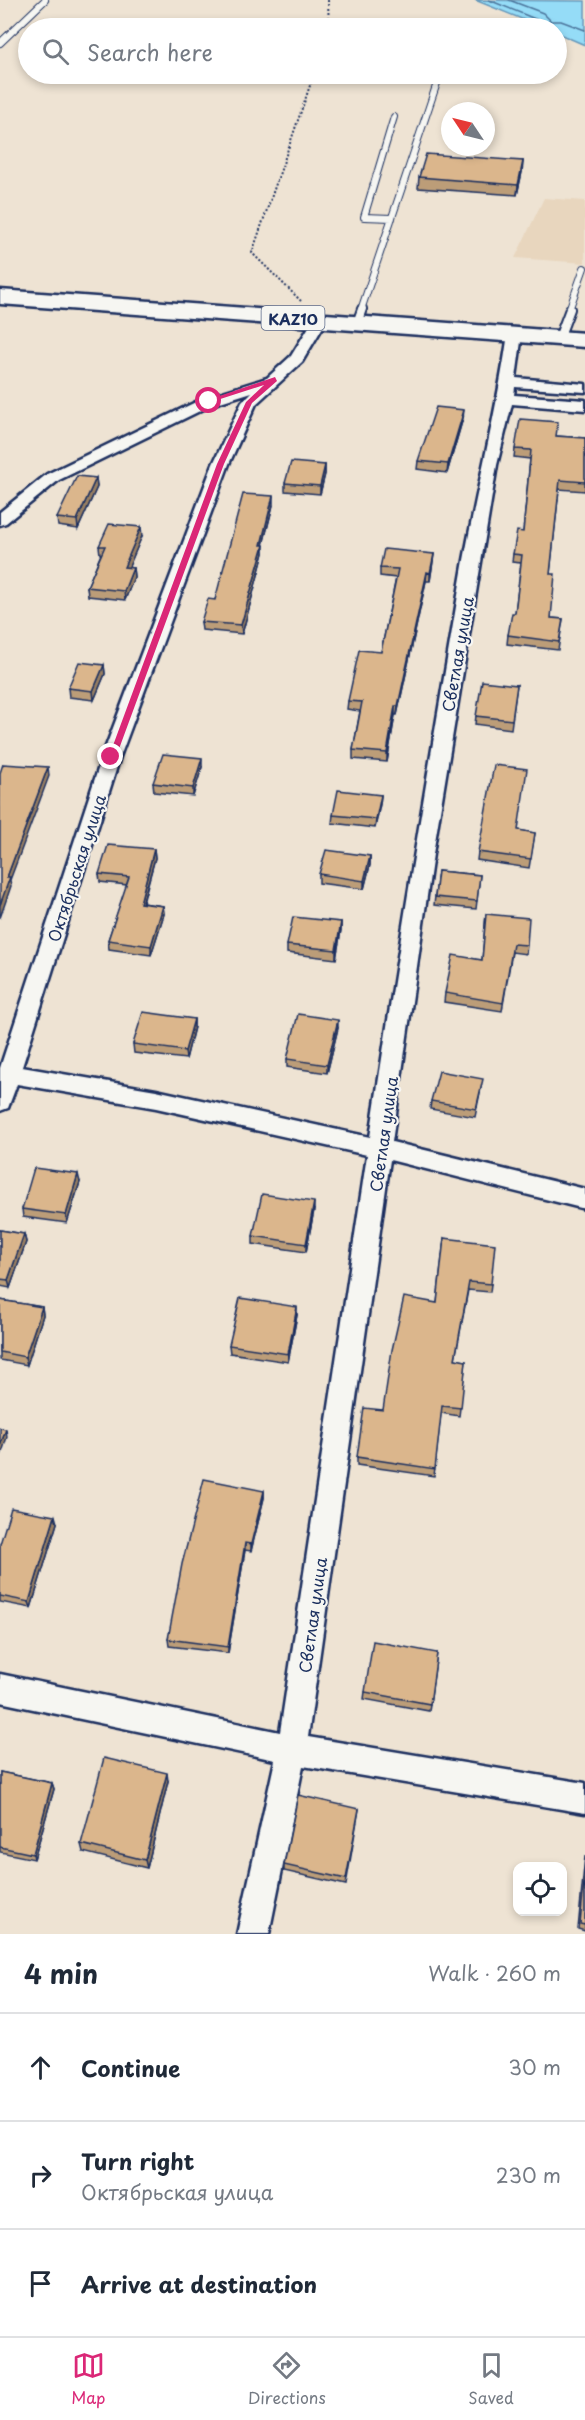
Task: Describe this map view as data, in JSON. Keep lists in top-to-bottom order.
{
  "streets": {
    "highway": ["KAZ10"],
    "street": ["Светлая улица", "Октябрьская улица"]
  },
  "crossings": [
    ["KAZ10", "Светлая улица"],
    ["KAZ10", "Октябрьская улица"]
  ],
  "north": "top left",
  "page": {
    "search": "Search here",
    "heading": ["4 min", "Walk · 260 m"],
    "list": [
      ["Continue", "30 m"],
      ["Turn right", "Октябрьская улица", "230 m"],
      "Arrive at destination"
    ],
    "nav": ["Map", "Directions", "Saved"]
  }
}
